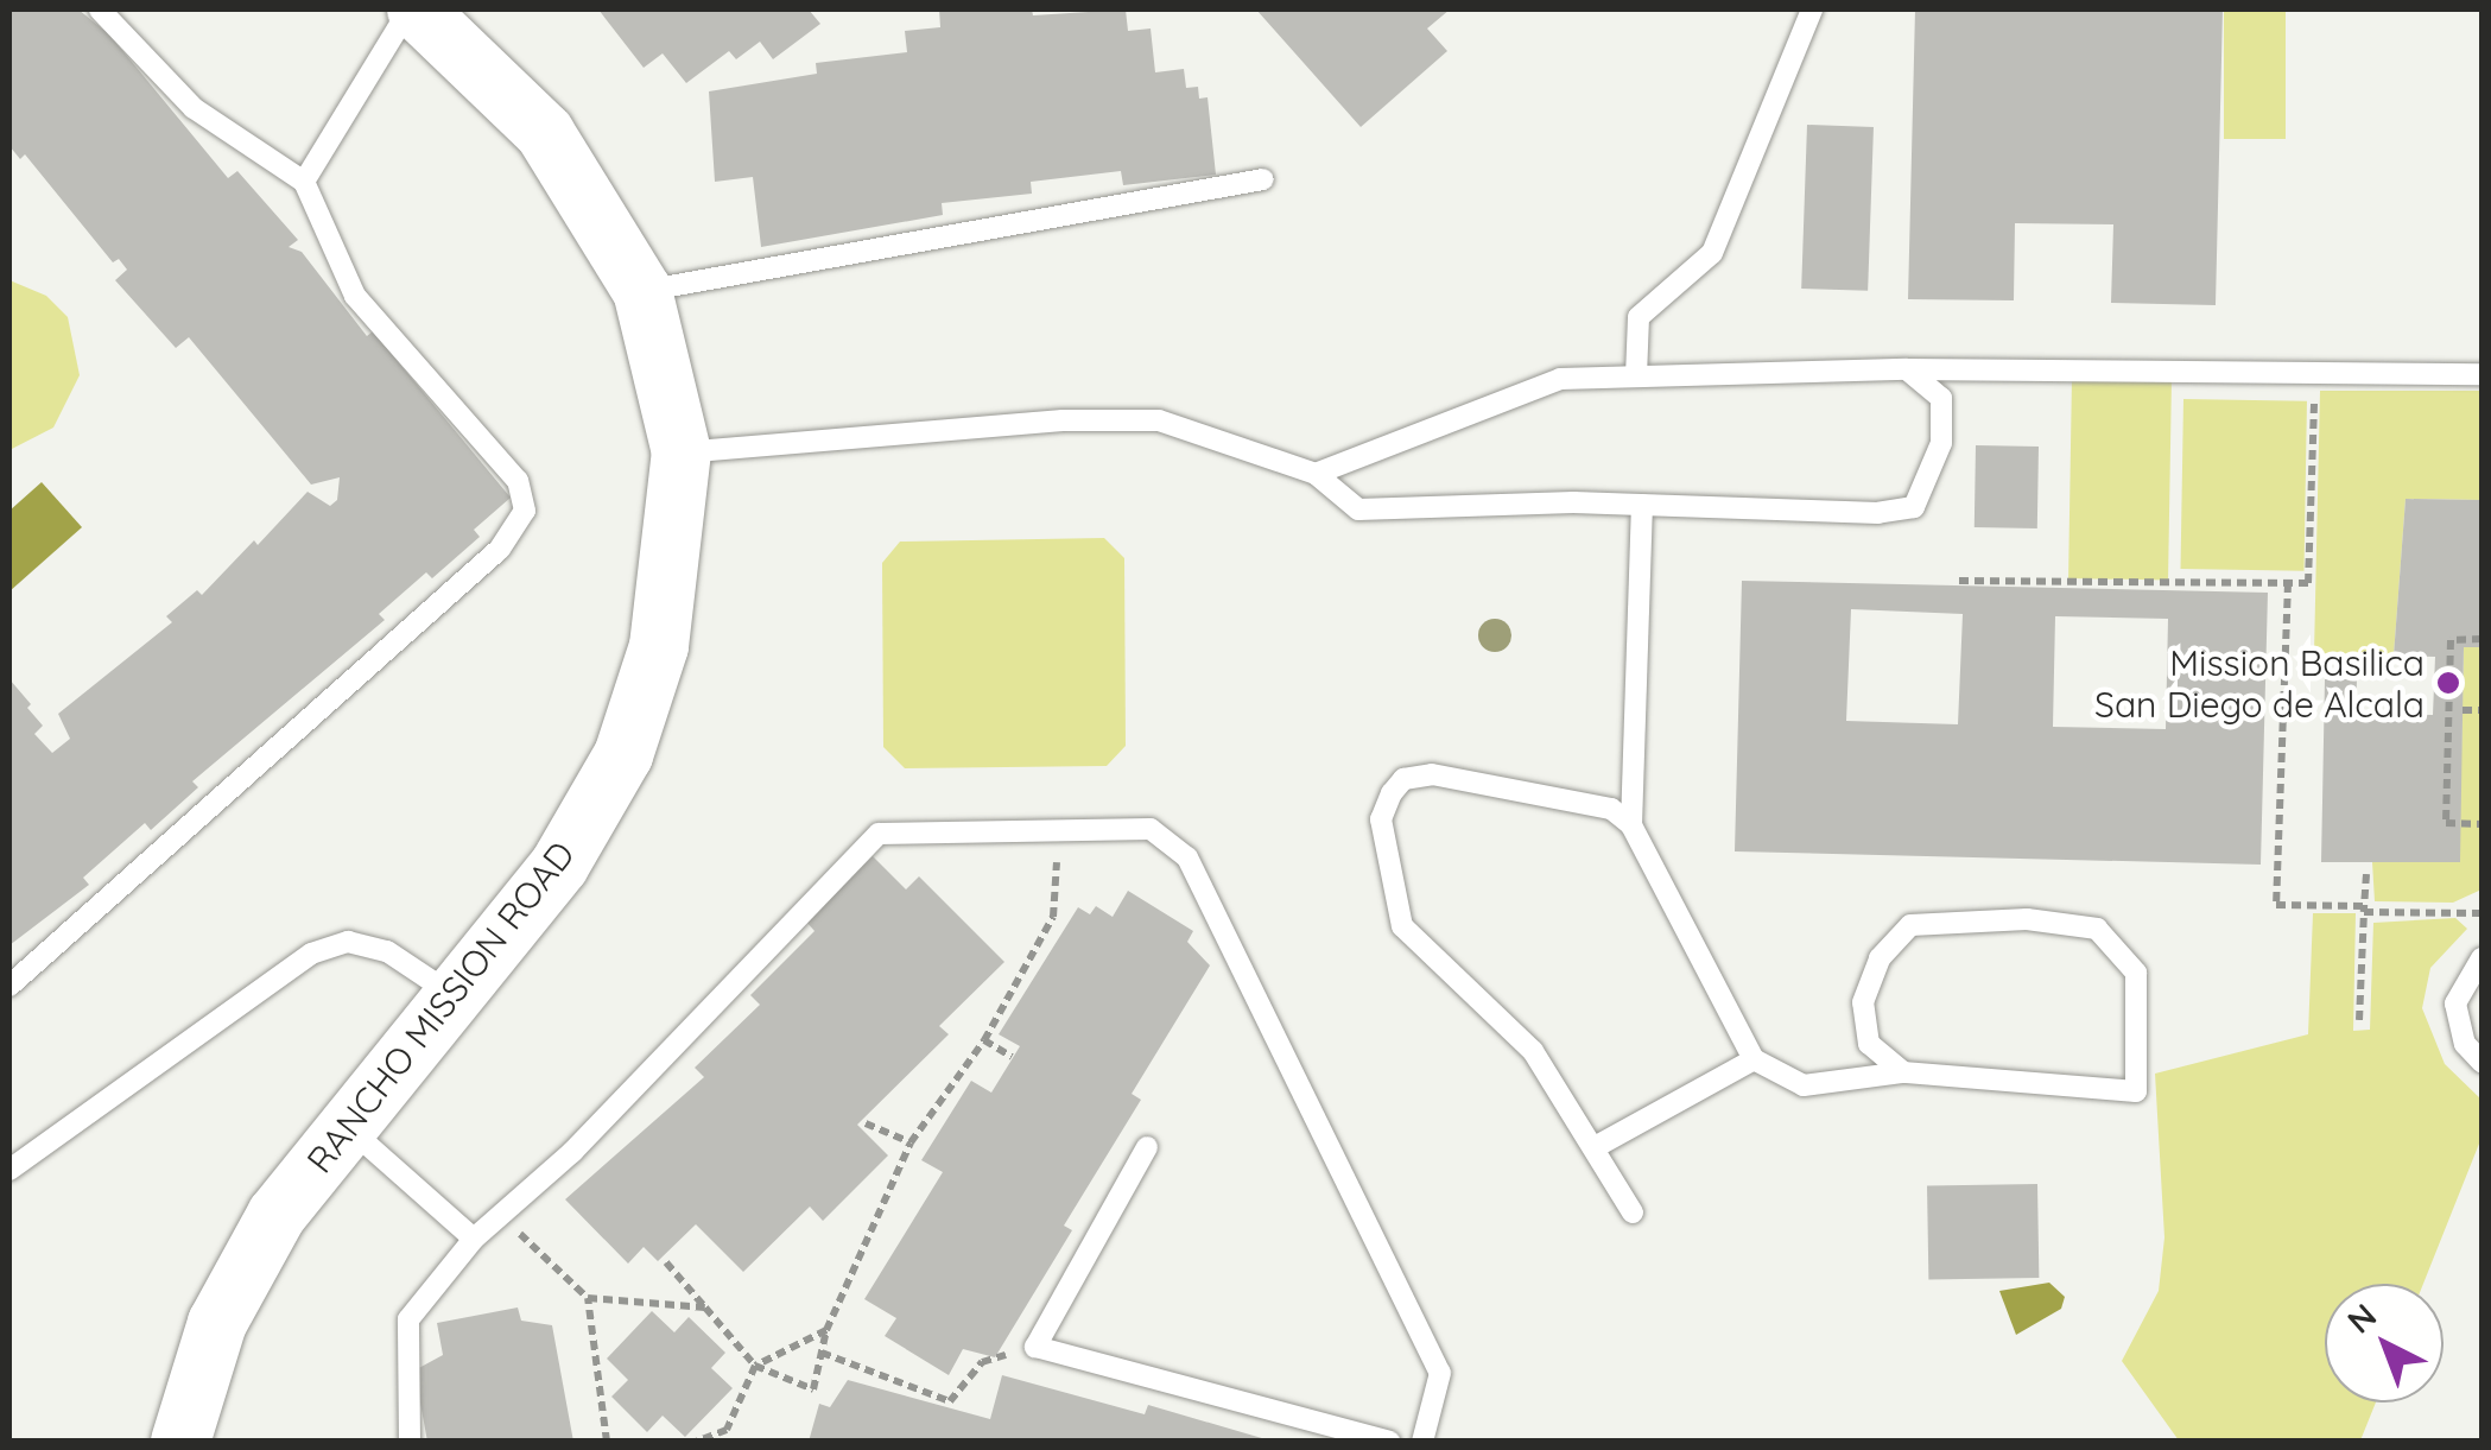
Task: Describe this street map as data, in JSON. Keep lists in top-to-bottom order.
{
  "streets": {
    "main road": ["RANCHO MISSION ROAD"]
  },
  "places": ["Mission Basilica San Diego de Alcala"],
  "north": "top left"
}
